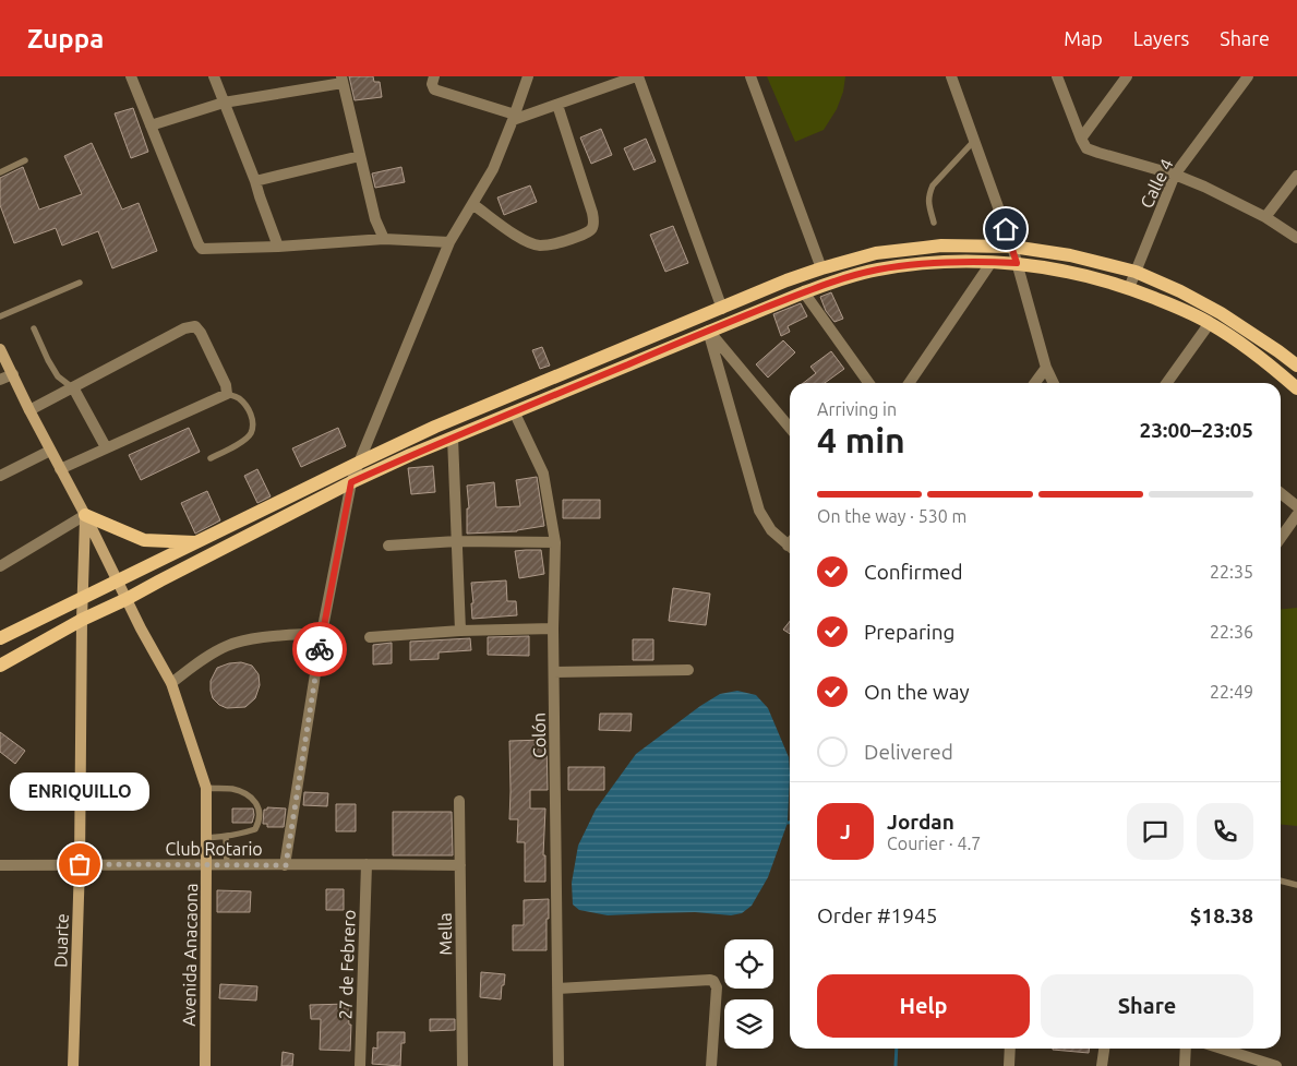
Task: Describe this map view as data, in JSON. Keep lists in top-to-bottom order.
{
  "streets": {
    "main road": ["Duarte", "Avenida Anacaona"],
    "street": [
      "Calle 4",
      "Colón",
      "Club Rotario",
      "Mella",
      "27 de Febrero"
    ]
  },
  "crossings": [
    ["Club Rotario", "Mella"],
    ["Club Rotario", "Duarte"],
    ["Club Rotario", "Avenida Anacaona"],
    ["Club Rotario", "27 de Febrero"],
    ["Duarte", "Avenida Anacaona"]
  ],
  "places": ["ENRIQUILLO"],
  "page": {
    "header": "Zuppa",
    "nav": ["Map", "Layers", "Share"],
    "heading": ["4 min", "Arriving in", "23:00–23:05"],
    "panel": [
      "Jordan",
      "Courier · 4.7",
      "Order #1945",
      "$18.38"
    ],
    "bar": "On the way · 530 m",
    "list": [
      ["Confirmed", "22:35"],
      ["Preparing", "22:36"],
      ["On the way", "22:49"],
      "Delivered"
    ],
    "bubble": "ENRIQUILLO",
    "round": "J",
    "buttons": ["Help", "Share"]
  }
}
